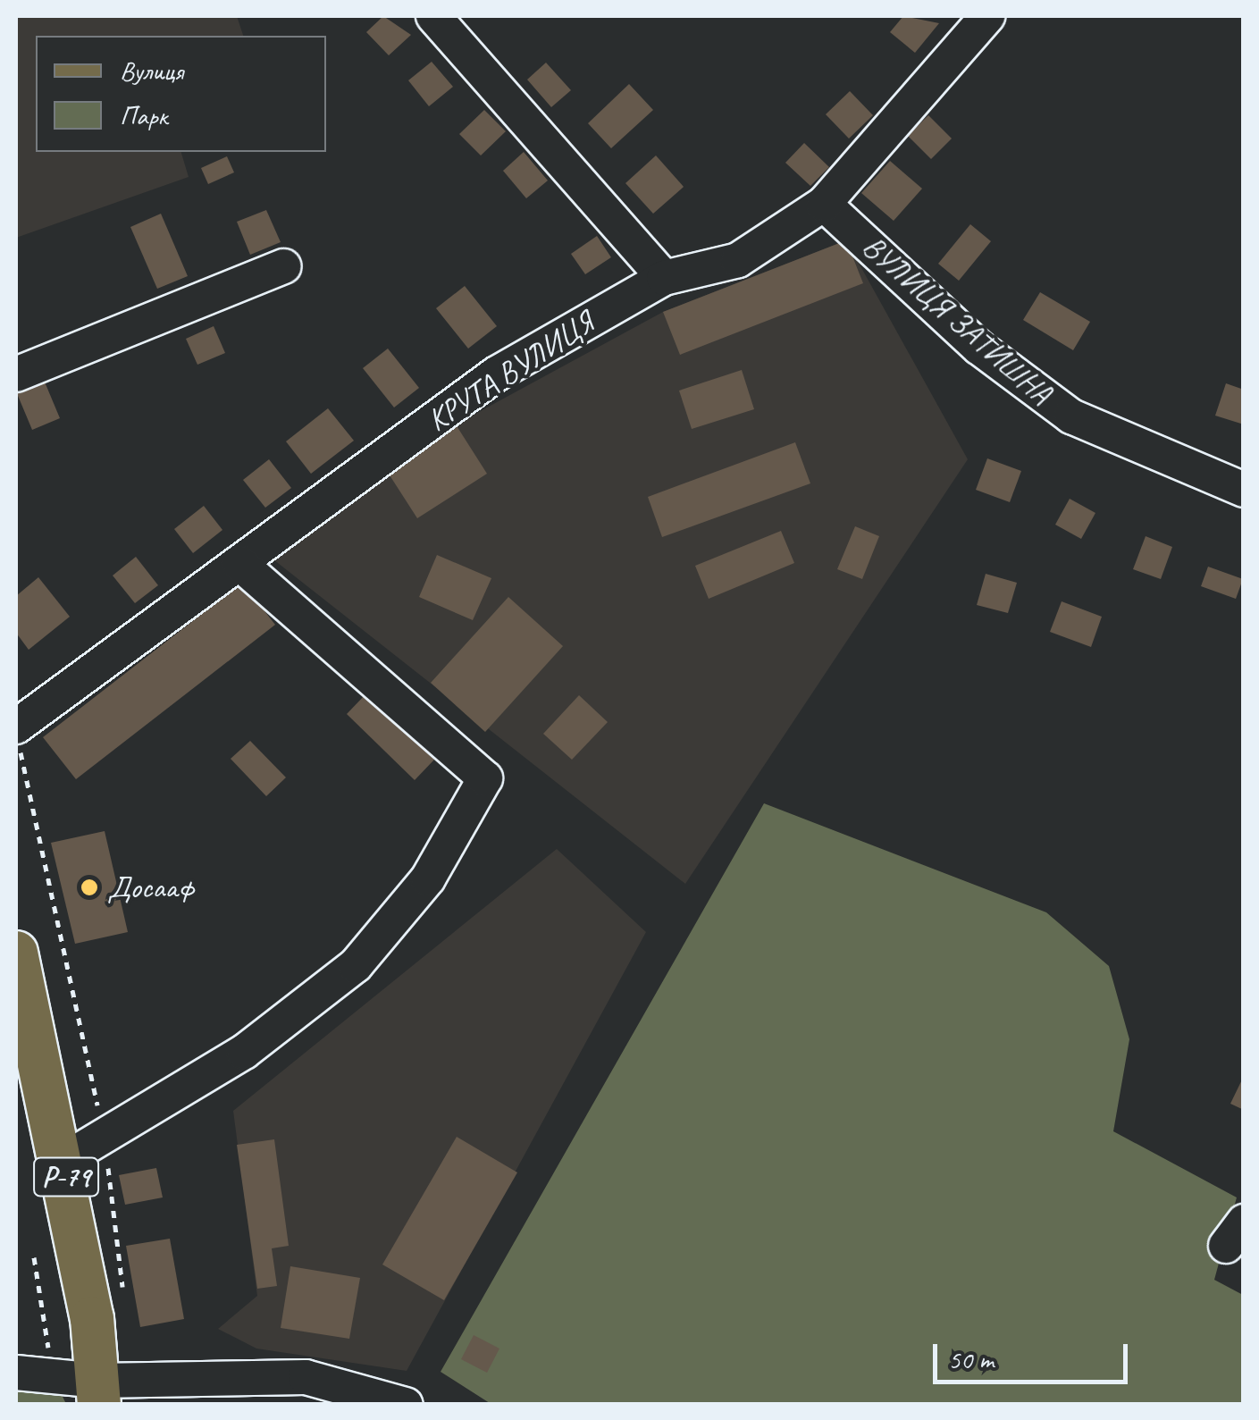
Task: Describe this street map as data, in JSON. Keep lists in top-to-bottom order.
{
  "streets": {
    "main road": ["Р-79"],
    "street": ["ВУЛИЦЯ ЗАТИШНА", "КРУТА ВУЛИЦЯ"]
  },
  "crossings": [
    ["ВУЛИЦЯ ЗАТИШНА", "КРУТА ВУЛИЦЯ"]
  ],
  "places": ["Досааф"],
  "legend": ["Вулиця", "Парк"],
  "scale_bar": "50 m"
}
